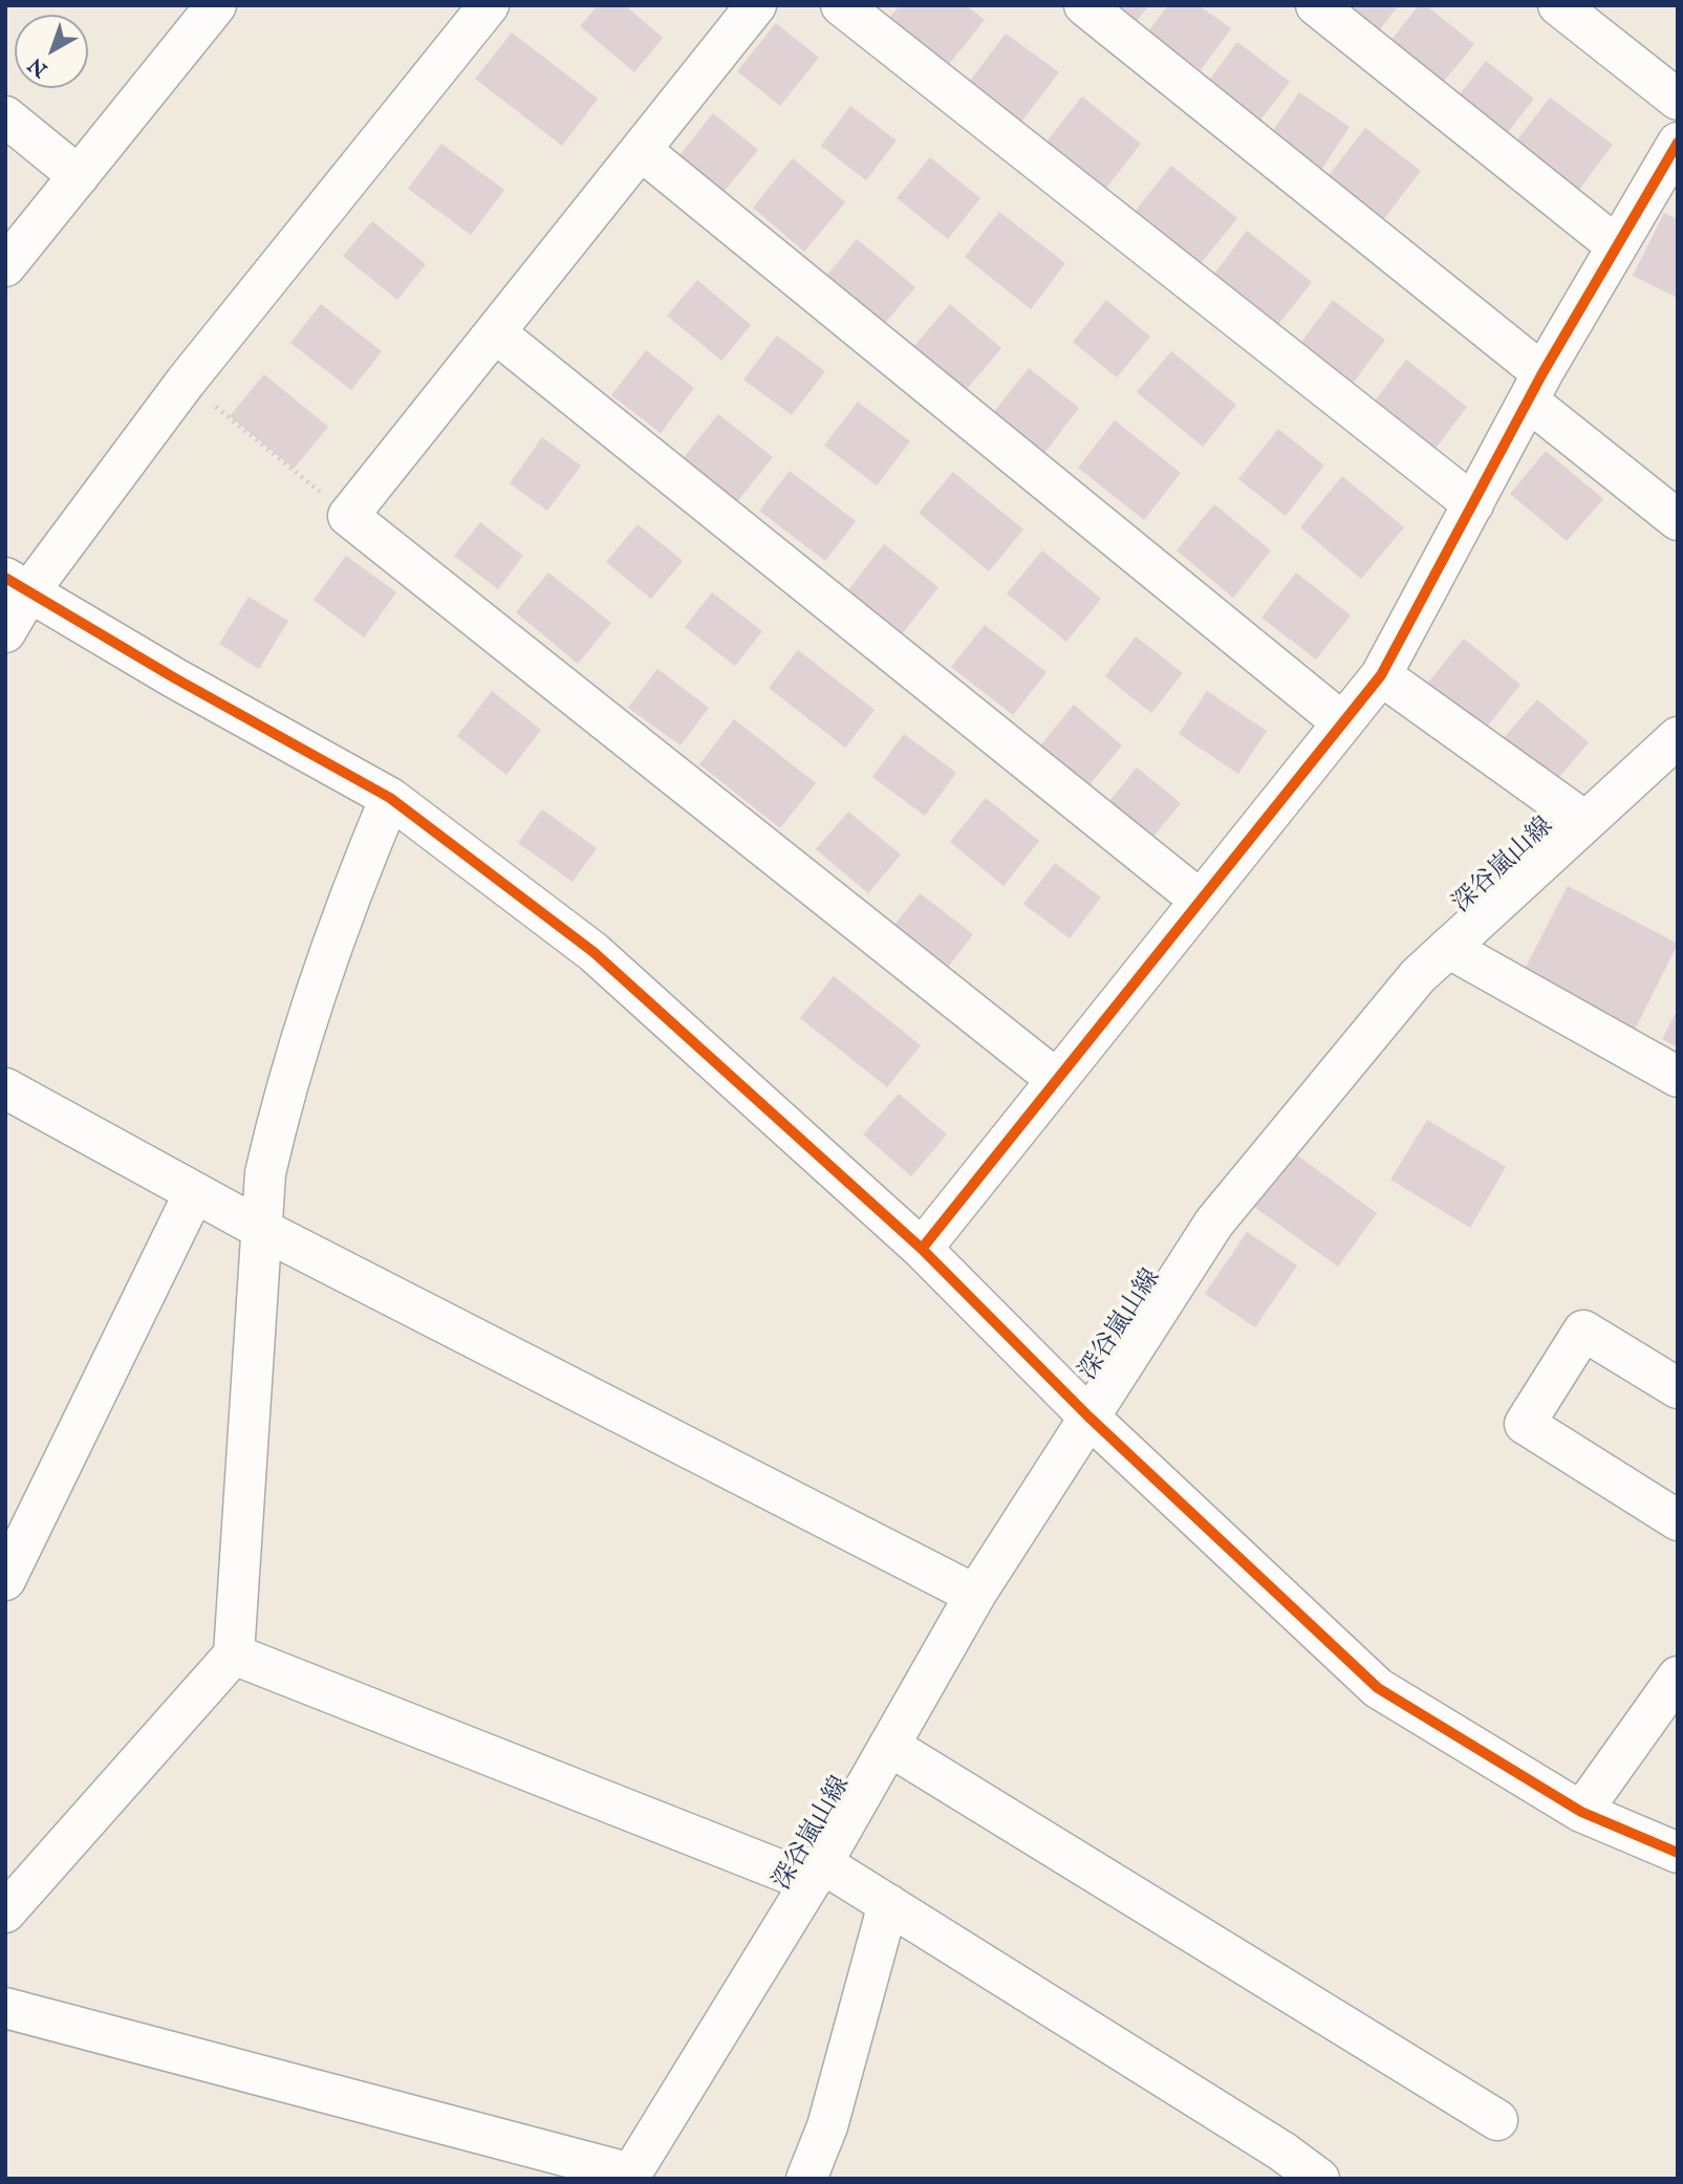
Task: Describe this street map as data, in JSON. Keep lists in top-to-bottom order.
{
  "streets": {
    "street": ["深谷嵐山線"]
  },
  "north": "bottom left"
}
